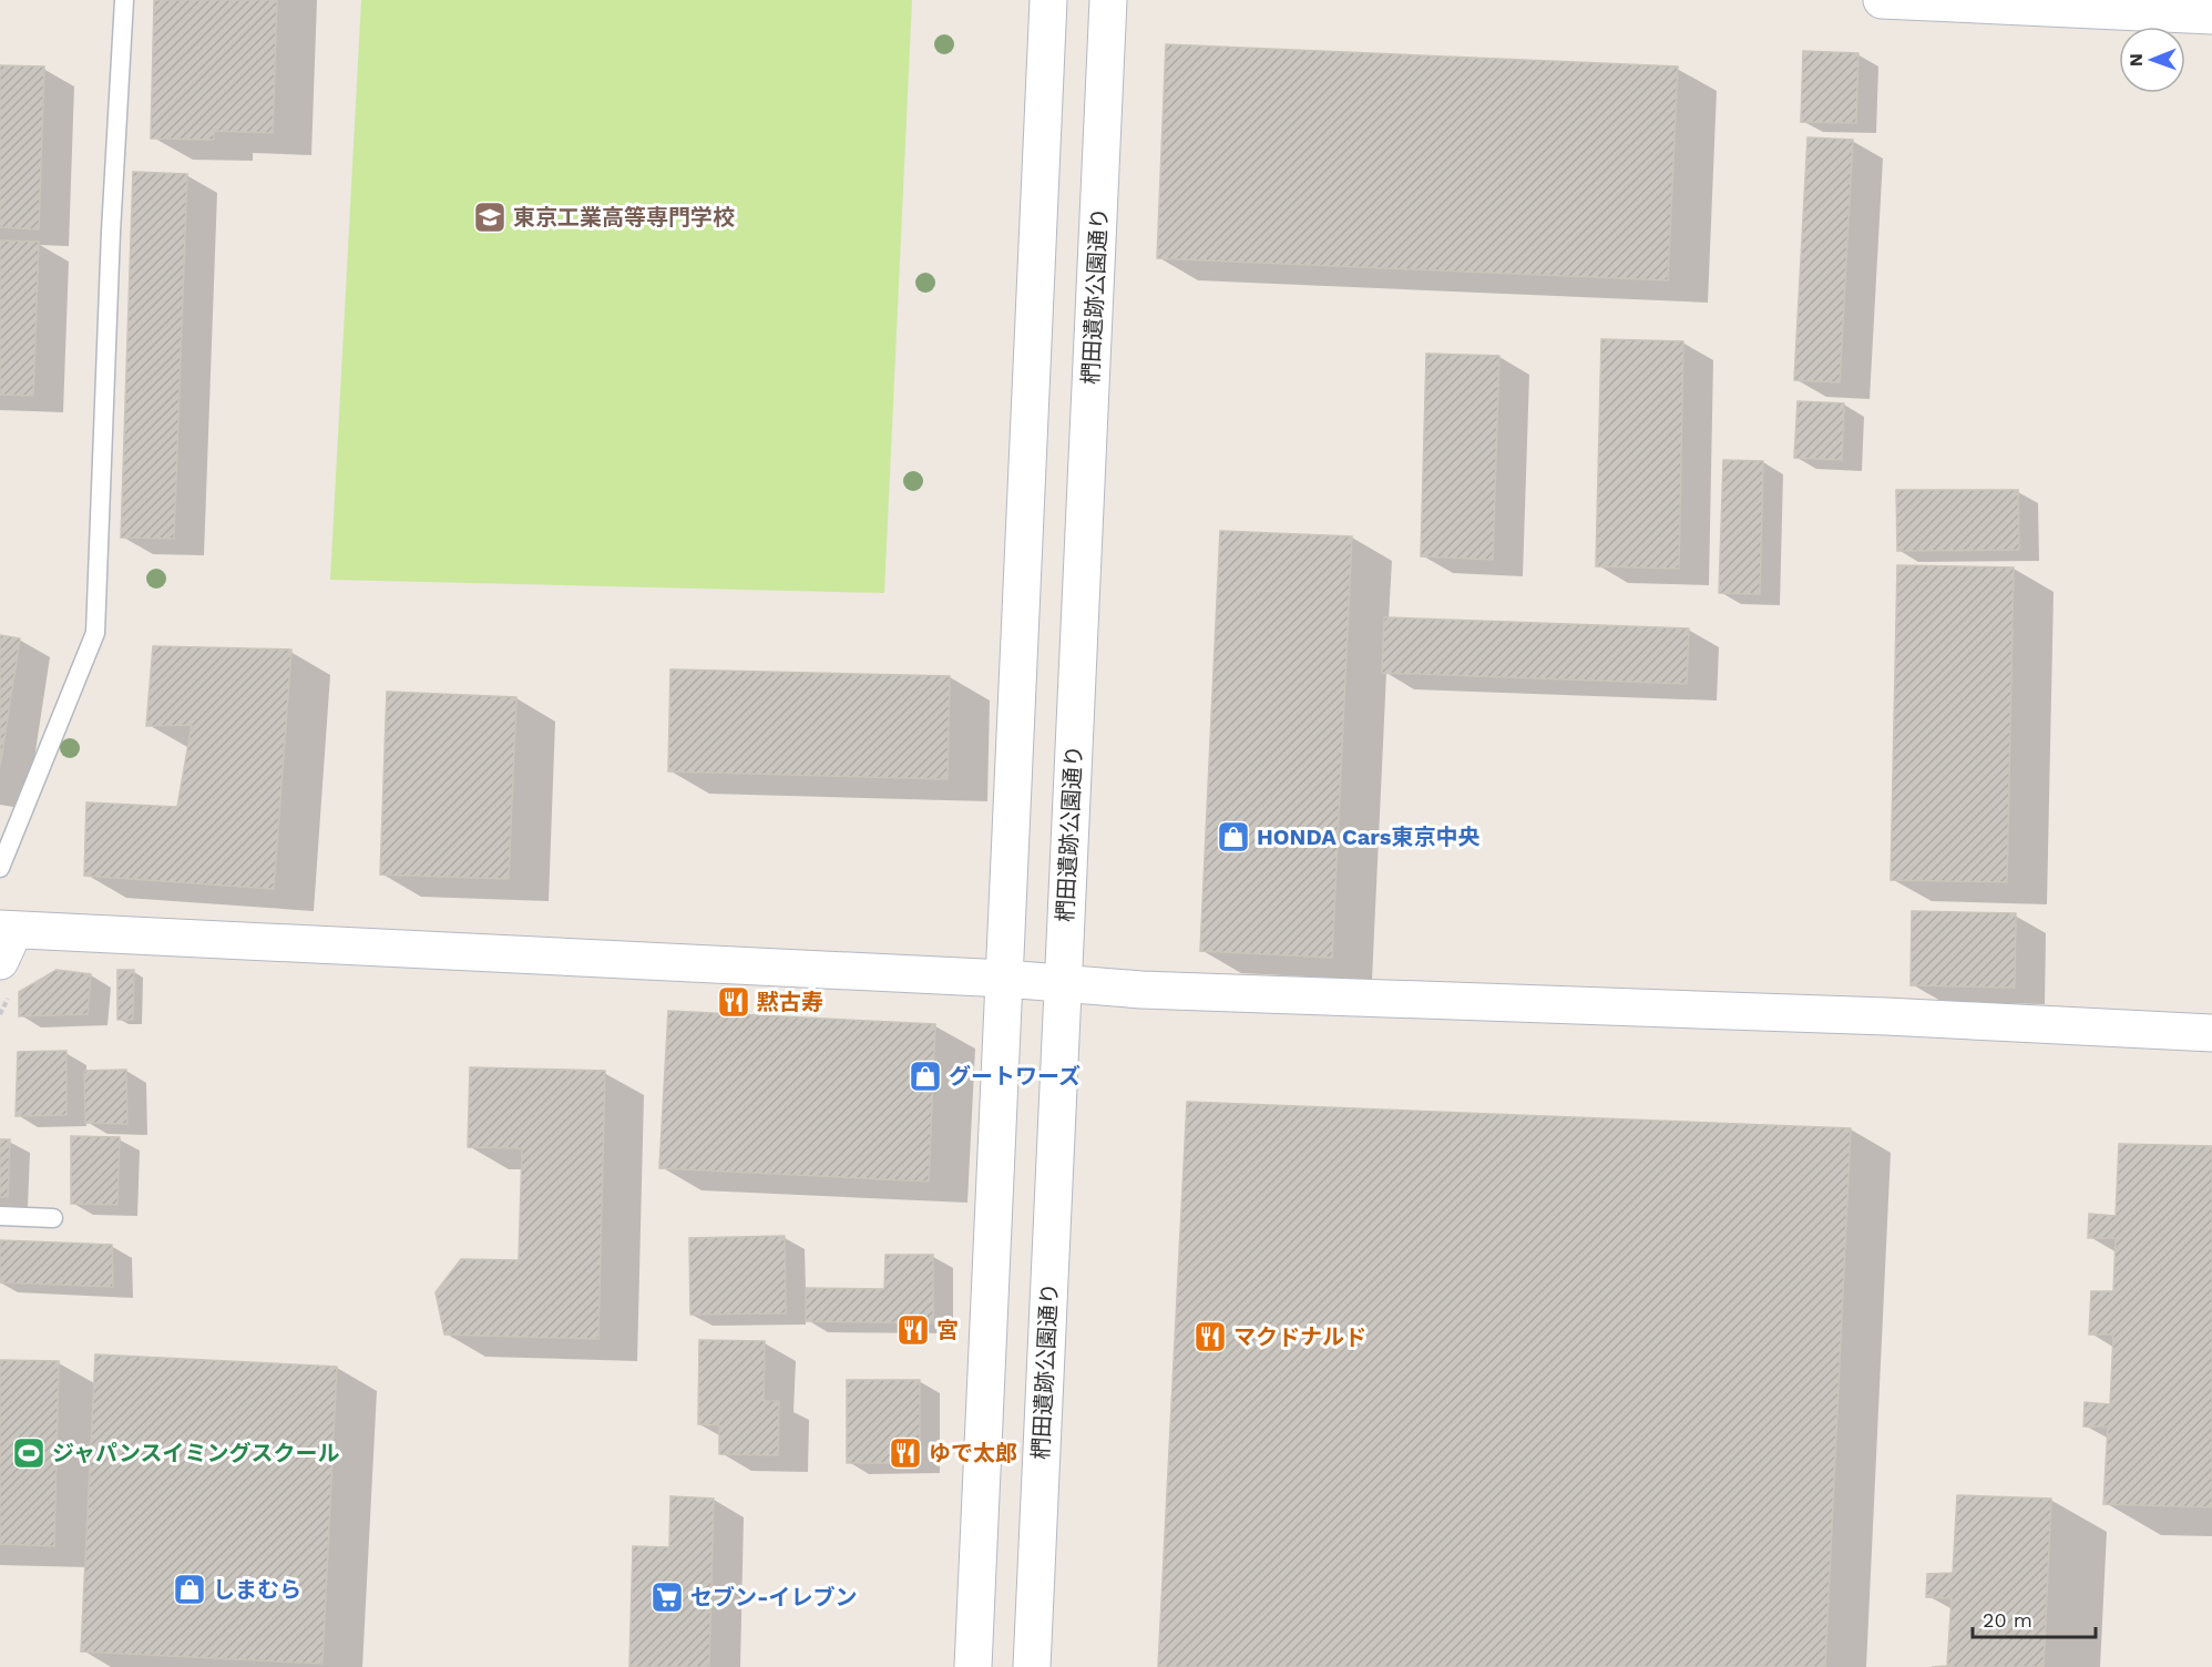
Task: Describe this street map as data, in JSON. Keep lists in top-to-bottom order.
{
  "streets": {
    "street": ["椚田遺跡公園通り"]
  },
  "places": {
    "school or university": ["東京工業高等専門学校"],
    "shop": ["HONDA Cars東京中央", "グートワーズ", "しまむら"],
    "restaurant": [
      "黙古寿",
      "宮",
      "マクドナルド",
      "ゆで太郎"
    ],
    "sports": ["ジャパンスイミングスクール"],
    "supermarket": ["セブン-イレブン"]
  },
  "scale_bar": "20 m",
  "north": "left"
}
